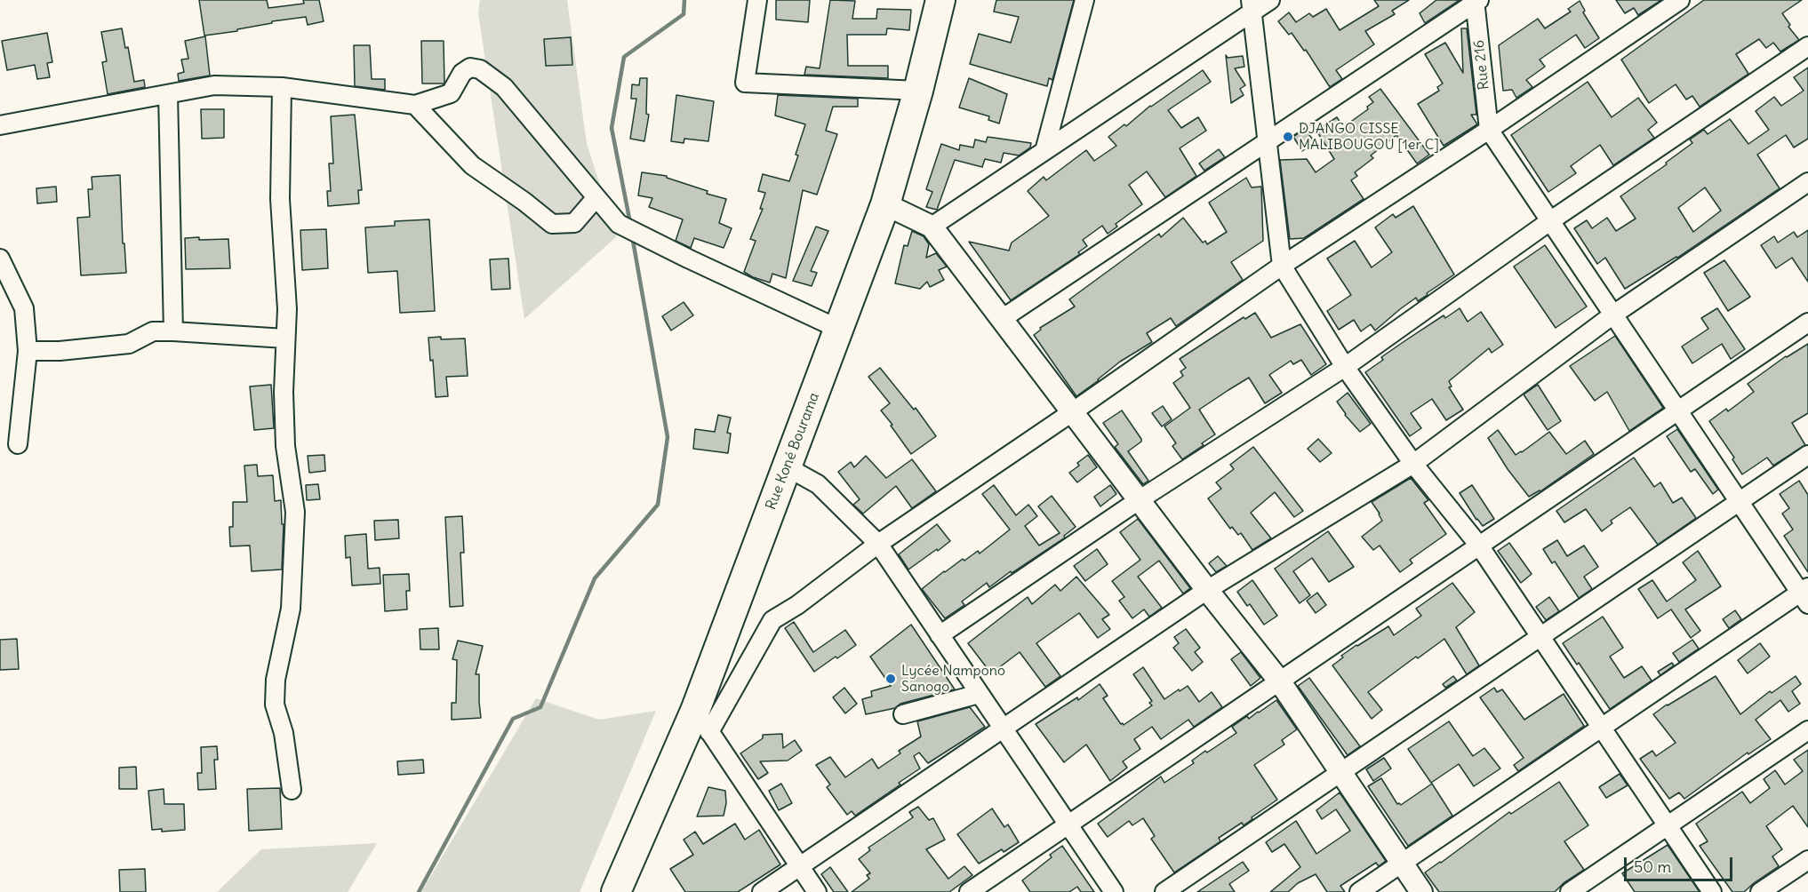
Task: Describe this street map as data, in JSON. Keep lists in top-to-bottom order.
{
  "streets": {
    "highway": ["Rue Koné Bourama"],
    "street": ["Rue 216"]
  },
  "places": ["DJANGO CISSE MALIBOUGOU [1er C]", "Lycée Nampono Sanogo"],
  "scale_bar": "50 m"
}
